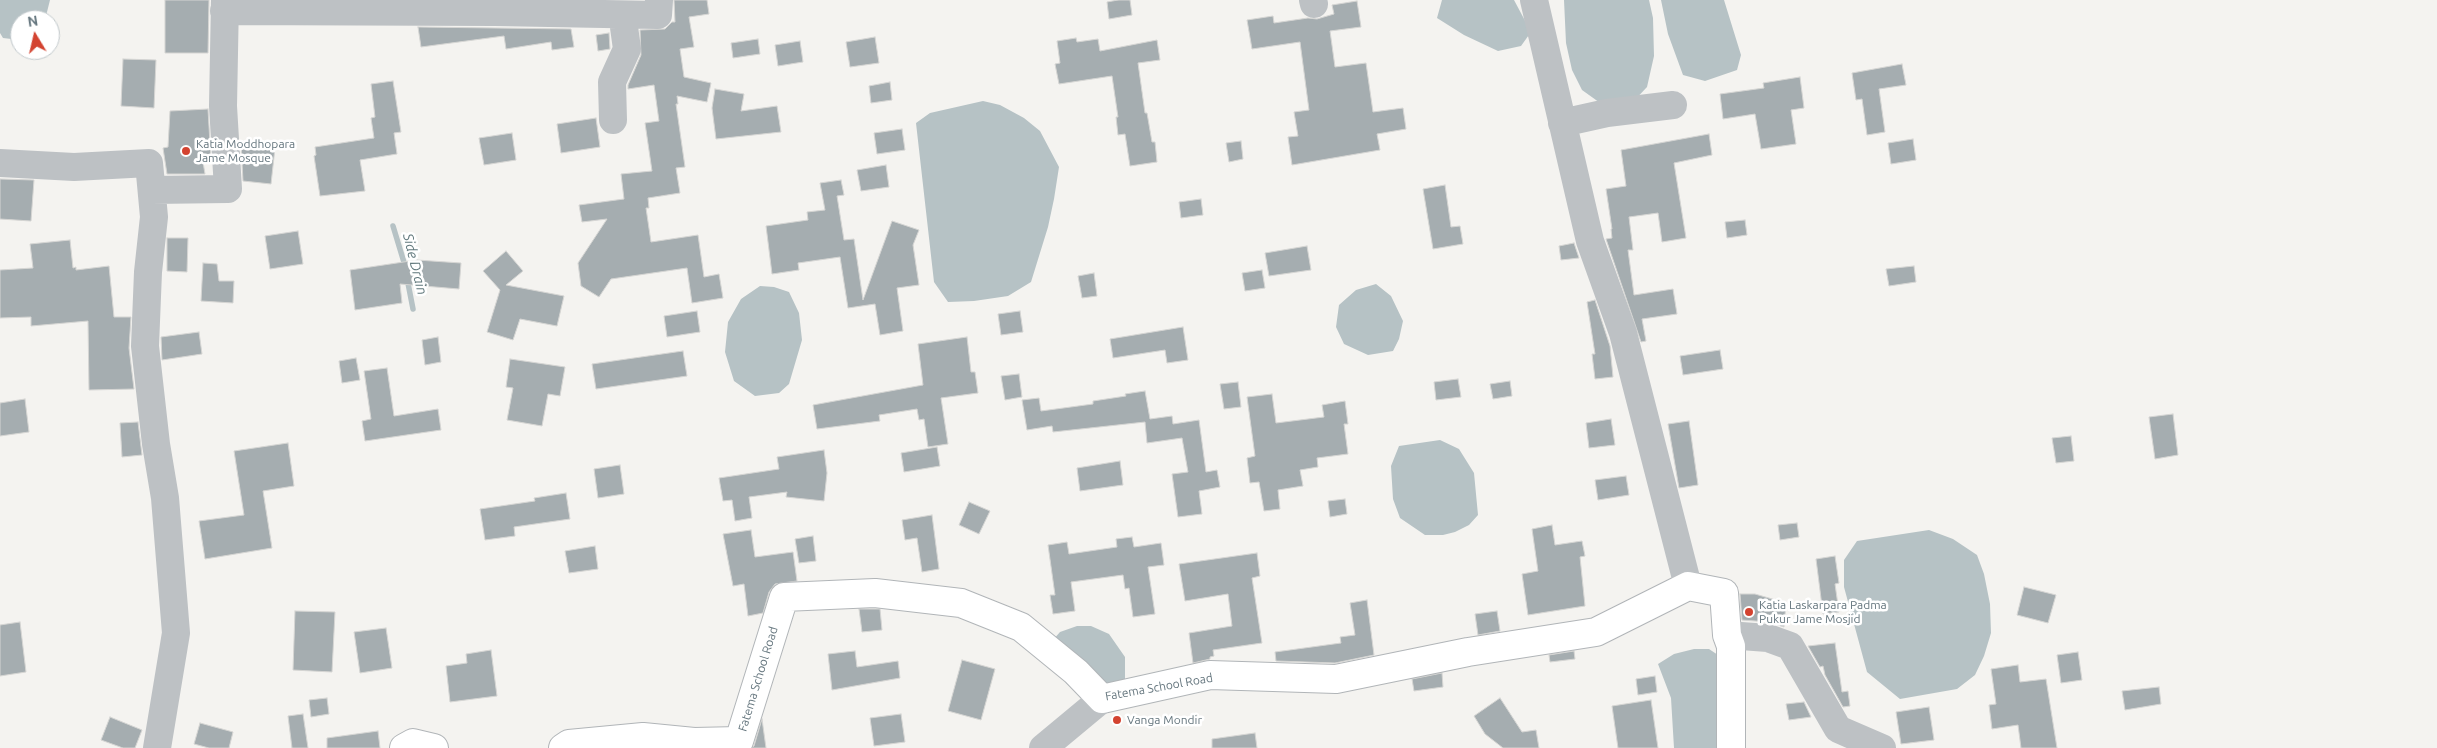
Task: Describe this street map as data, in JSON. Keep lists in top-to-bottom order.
{
  "streets": {
    "main road": ["Fatema School Road"]
  },
  "water": ["Side Drain"],
  "places": ["Katia Moddhopara Jame Mosque", "Katia Laskarpara Padma Pukur Jame Mosjid", "Vanga Mondir"],
  "north": "top"
}
